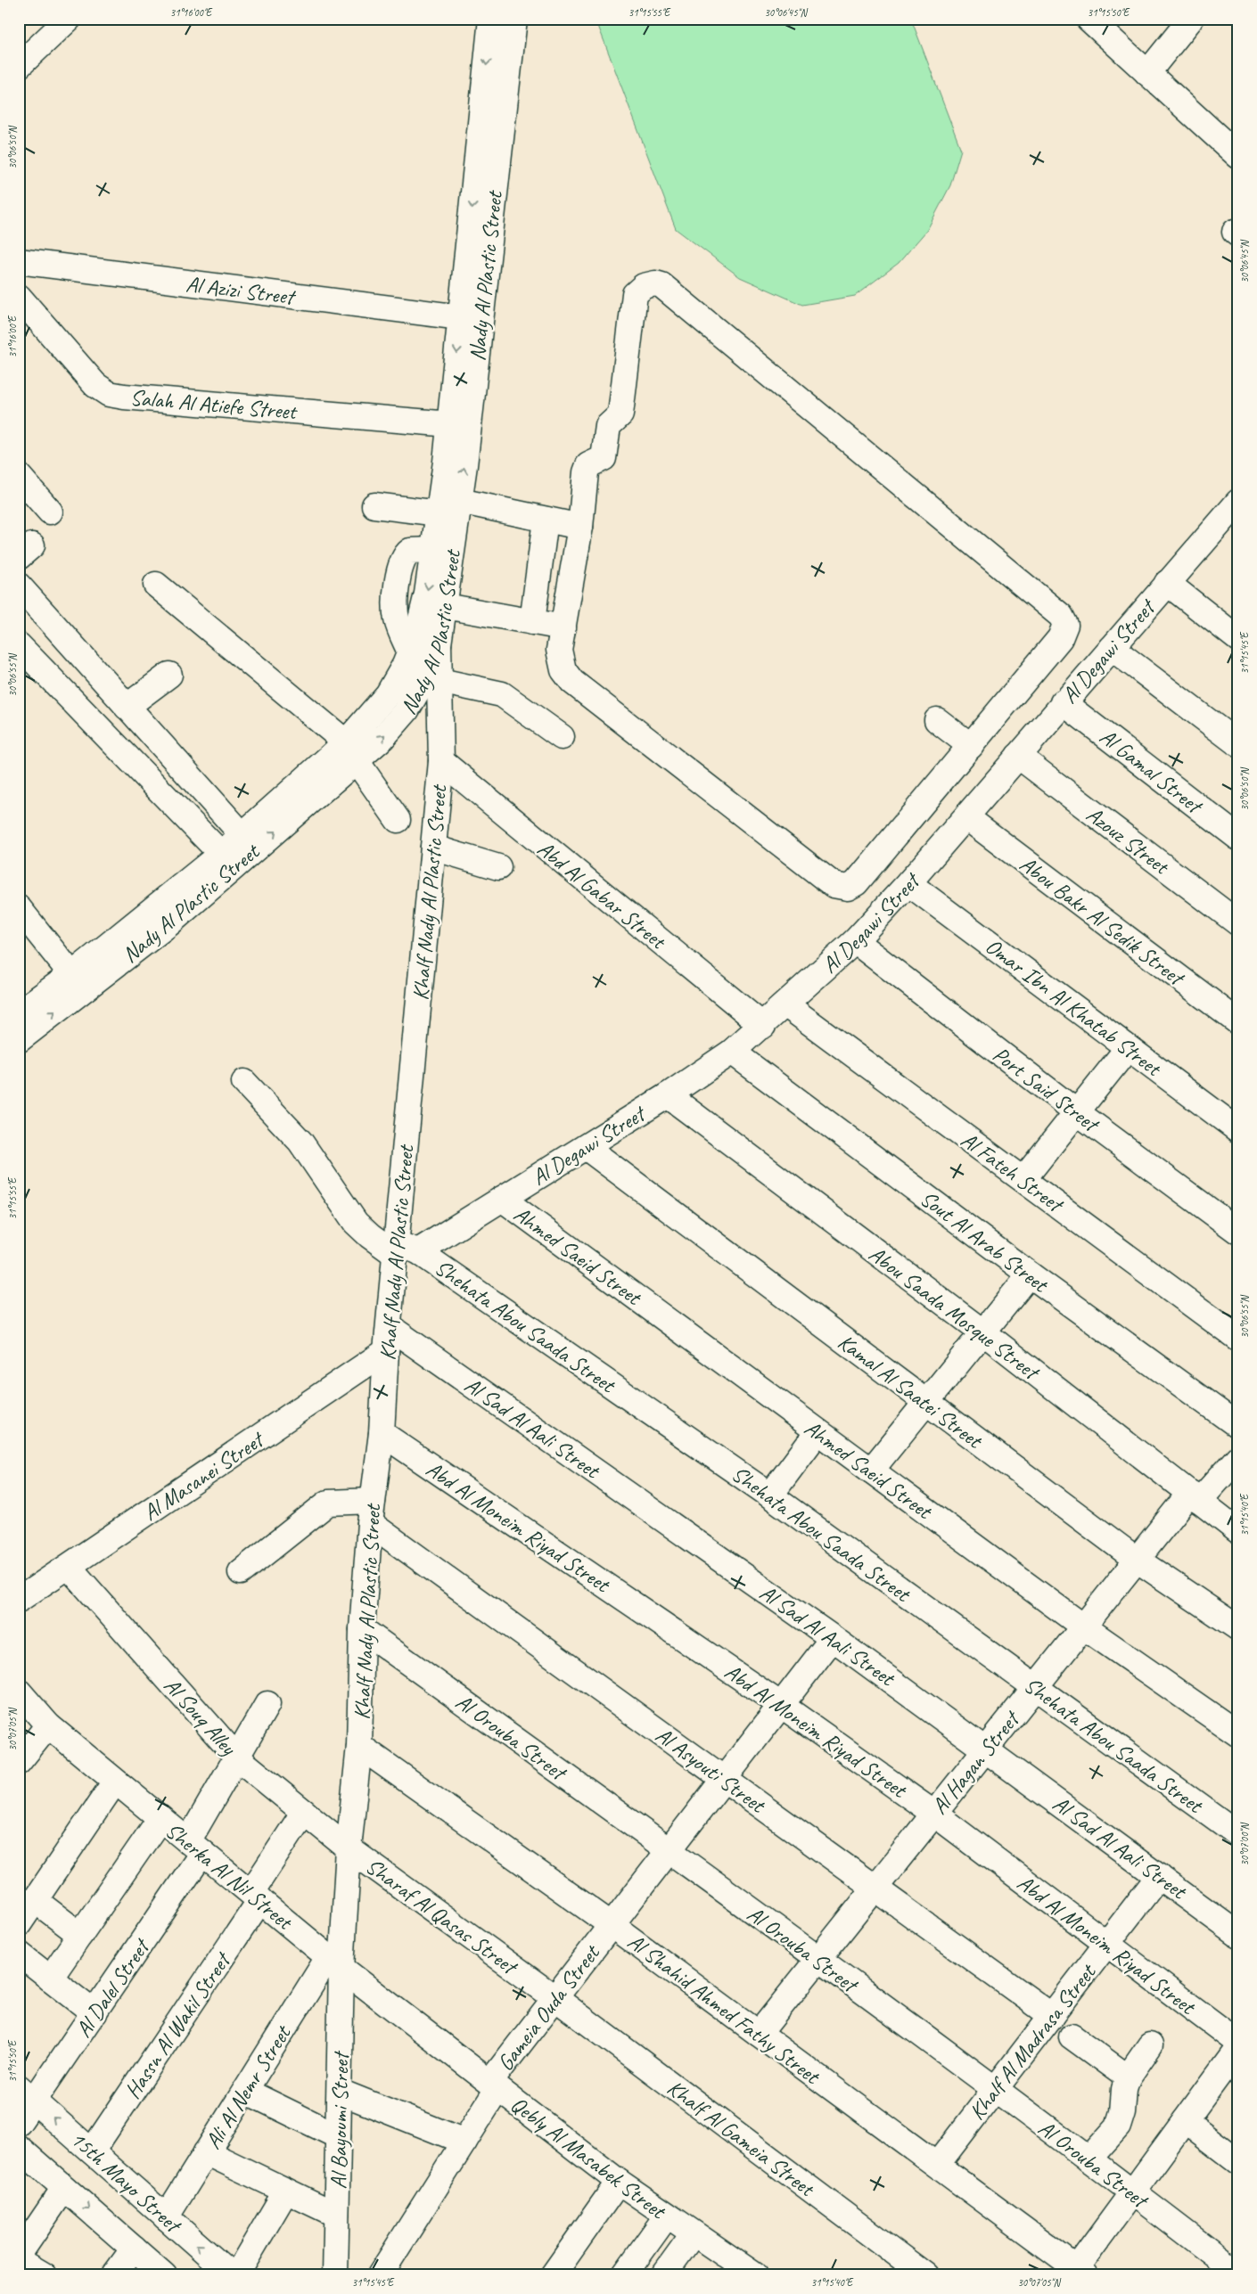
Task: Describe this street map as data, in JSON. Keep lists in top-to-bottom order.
{
  "streets": {
    "street": [
      "Nady Al Plastic Street",
      "Al Azizi Street",
      "Salah Al Atiefe Street",
      "Al Degawi Street",
      "Al Gamal Street",
      "Azouz Street",
      "Khalf Nady Al Plastic Street",
      "Abd Al Gabar Street",
      "Abou Bakr Al Sedik Street",
      "Omar Ibn Al Khatab Street",
      "Port Said Street",
      "Al Fateh Street",
      "Sout Al Arab Street",
      "Ahmed Saeid Street",
      "Abou Saada Mosque Street",
      "Shehata Abou Saada Street",
      "Kamal Al Saatei Street",
      "Al Sad Al Aali Street",
      "Al Masanei Street",
      "Abd Al Moneim Riyad Street",
      "Al Souq Alley",
      "Al Orouba Street",
      "Al Hagan Street",
      "Al Asyouti Street",
      "Sherka Al Nil Street",
      "Sharaf Al Qasas Street",
      "Al Dalel Street",
      "Gameia Ouda Street",
      "Al Shahid Ahmed Fathy Street",
      "Hassn Al Wakil Street",
      "Khalf Al Madrasa Street",
      "Ali Al Nemr Street",
      "Al Bayoumi Street",
      "Khalf Al Gameia Street",
      "Qebly Al Masabek Street",
      "15th Mayo Street"
    ]
  },
  "crossings": [
    ["Nady Al Plastic Street", "Al Azizi Street"],
    ["Nady Al Plastic Street", "Salah Al Atiefe Street"],
    ["Nady Al Plastic Street", "Khalf Nady Al Plastic Street"],
    ["Al Degawi Street", "Al Gamal Street"],
    ["Al Degawi Street", "Azouz Street"],
    ["Al Degawi Street", "Khalf Nady Al Plastic Street"],
    ["Al Degawi Street", "Abd Al Gabar Street"],
    ["Al Degawi Street", "Abou Bakr Al Sedik Street"],
    ["Al Degawi Street", "Omar Ibn Al Khatab Street"],
    ["Al Degawi Street", "Port Said Street"],
    ["Al Degawi Street", "Al Fateh Street"],
    ["Al Degawi Street", "Sout Al Arab Street"],
    ["Al Degawi Street", "Ahmed Saeid Street"],
    ["Al Degawi Street", "Abou Saada Mosque Street"],
    ["Al Degawi Street", "Shehata Abou Saada Street"],
    ["Al Degawi Street", "Kamal Al Saatei Street"],
    ["Khalf Nady Al Plastic Street", "Abd Al Gabar Street"],
    ["Khalf Nady Al Plastic Street", "Shehata Abou Saada Street"],
    ["Khalf Nady Al Plastic Street", "Al Sad Al Aali Street"],
    ["Khalf Nady Al Plastic Street", "Al Masanei Street"],
    ["Khalf Nady Al Plastic Street", "Abd Al Moneim Riyad Street"],
    ["Khalf Nady Al Plastic Street", "Al Souq Alley"],
    ["Khalf Nady Al Plastic Street", "Al Orouba Street"],
    ["Khalf Nady Al Plastic Street", "Al Asyouti Street"],
    ["Khalf Nady Al Plastic Street", "Sherka Al Nil Street"],
    ["Khalf Nady Al Plastic Street", "Sharaf Al Qasas Street"],
    ["Khalf Nady Al Plastic Street", "Al Shahid Ahmed Fathy Street"],
    ["Khalf Nady Al Plastic Street", "Ali Al Nemr Street"],
    ["Khalf Nady Al Plastic Street", "Al Bayoumi Street"],
    ["Khalf Nady Al Plastic Street", "Qebly Al Masabek Street"],
    ["Ahmed Saeid Street", "Al Hagan Street"],
    ["Abou Saada Mosque Street", "Al Hagan Street"],
    ["Shehata Abou Saada Street", "Al Hagan Street"],
    ["Kamal Al Saatei Street", "Al Hagan Street"],
    ["Al Sad Al Aali Street", "Al Hagan Street"],
    ["Al Sad Al Aali Street", "Gameia Ouda Street"],
    ["Al Sad Al Aali Street", "Khalf Al Madrasa Street"],
    ["Al Masanei Street", "Al Souq Alley"],
    ["Abd Al Moneim Riyad Street", "Al Hagan Street"],
    ["Abd Al Moneim Riyad Street", "Gameia Ouda Street"],
    ["Abd Al Moneim Riyad Street", "Khalf Al Madrasa Street"],
    ["Al Souq Alley", "Sharaf Al Qasas Street"],
    ["Al Souq Alley", "Al Dalel Street"],
    ["Al Souq Alley", "Hassn Al Wakil Street"],
    ["Al Orouba Street", "Al Hagan Street"],
    ["Al Orouba Street", "Gameia Ouda Street"],
    ["Al Orouba Street", "Khalf Al Madrasa Street"],
    ["Al Hagan Street", "Al Asyouti Street"],
    ["Al Hagan Street", "Al Shahid Ahmed Fathy Street"],
    ["Al Asyouti Street", "Gameia Ouda Street"],
    ["Al Asyouti Street", "Khalf Al Madrasa Street"],
    ["Sherka Al Nil Street", "Al Dalel Street"],
    ["Sherka Al Nil Street", "Hassn Al Wakil Street"],
    ["Sherka Al Nil Street", "Ali Al Nemr Street"],
    ["Sherka Al Nil Street", "Al Bayoumi Street"],
    ["Sherka Al Nil Street", "Qebly Al Masabek Street"],
    ["Sharaf Al Qasas Street", "Gameia Ouda Street"],
    ["Sharaf Al Qasas Street", "Khalf Al Gameia Street"],
    ["Al Dalel Street", "15th Mayo Street"],
    ["Gameia Ouda Street", "Al Shahid Ahmed Fathy Street"],
    ["Gameia Ouda Street", "Khalf Al Gameia Street"],
    ["Gameia Ouda Street", "Qebly Al Masabek Street"],
    ["Al Shahid Ahmed Fathy Street", "Khalf Al Madrasa Street"],
    ["Hassn Al Wakil Street", "15th Mayo Street"],
    ["Ali Al Nemr Street", "Al Bayoumi Street"],
    ["Ali Al Nemr Street", "Qebly Al Masabek Street"],
    ["Ali Al Nemr Street", "15th Mayo Street"],
    ["Al Bayoumi Street", "Qebly Al Masabek Street"]
  ],
  "coordinates": [
    "31°16'00\"E",
    "31°15'55\"E",
    "30°06'45\"N",
    "31°15'50\"E",
    "30°06'50\"N",
    "31°15'45\"E",
    "30°06'55\"N",
    "31°15'40\"E",
    "30°07'05\"N",
    "30°07'00\"N"
  ]
}
